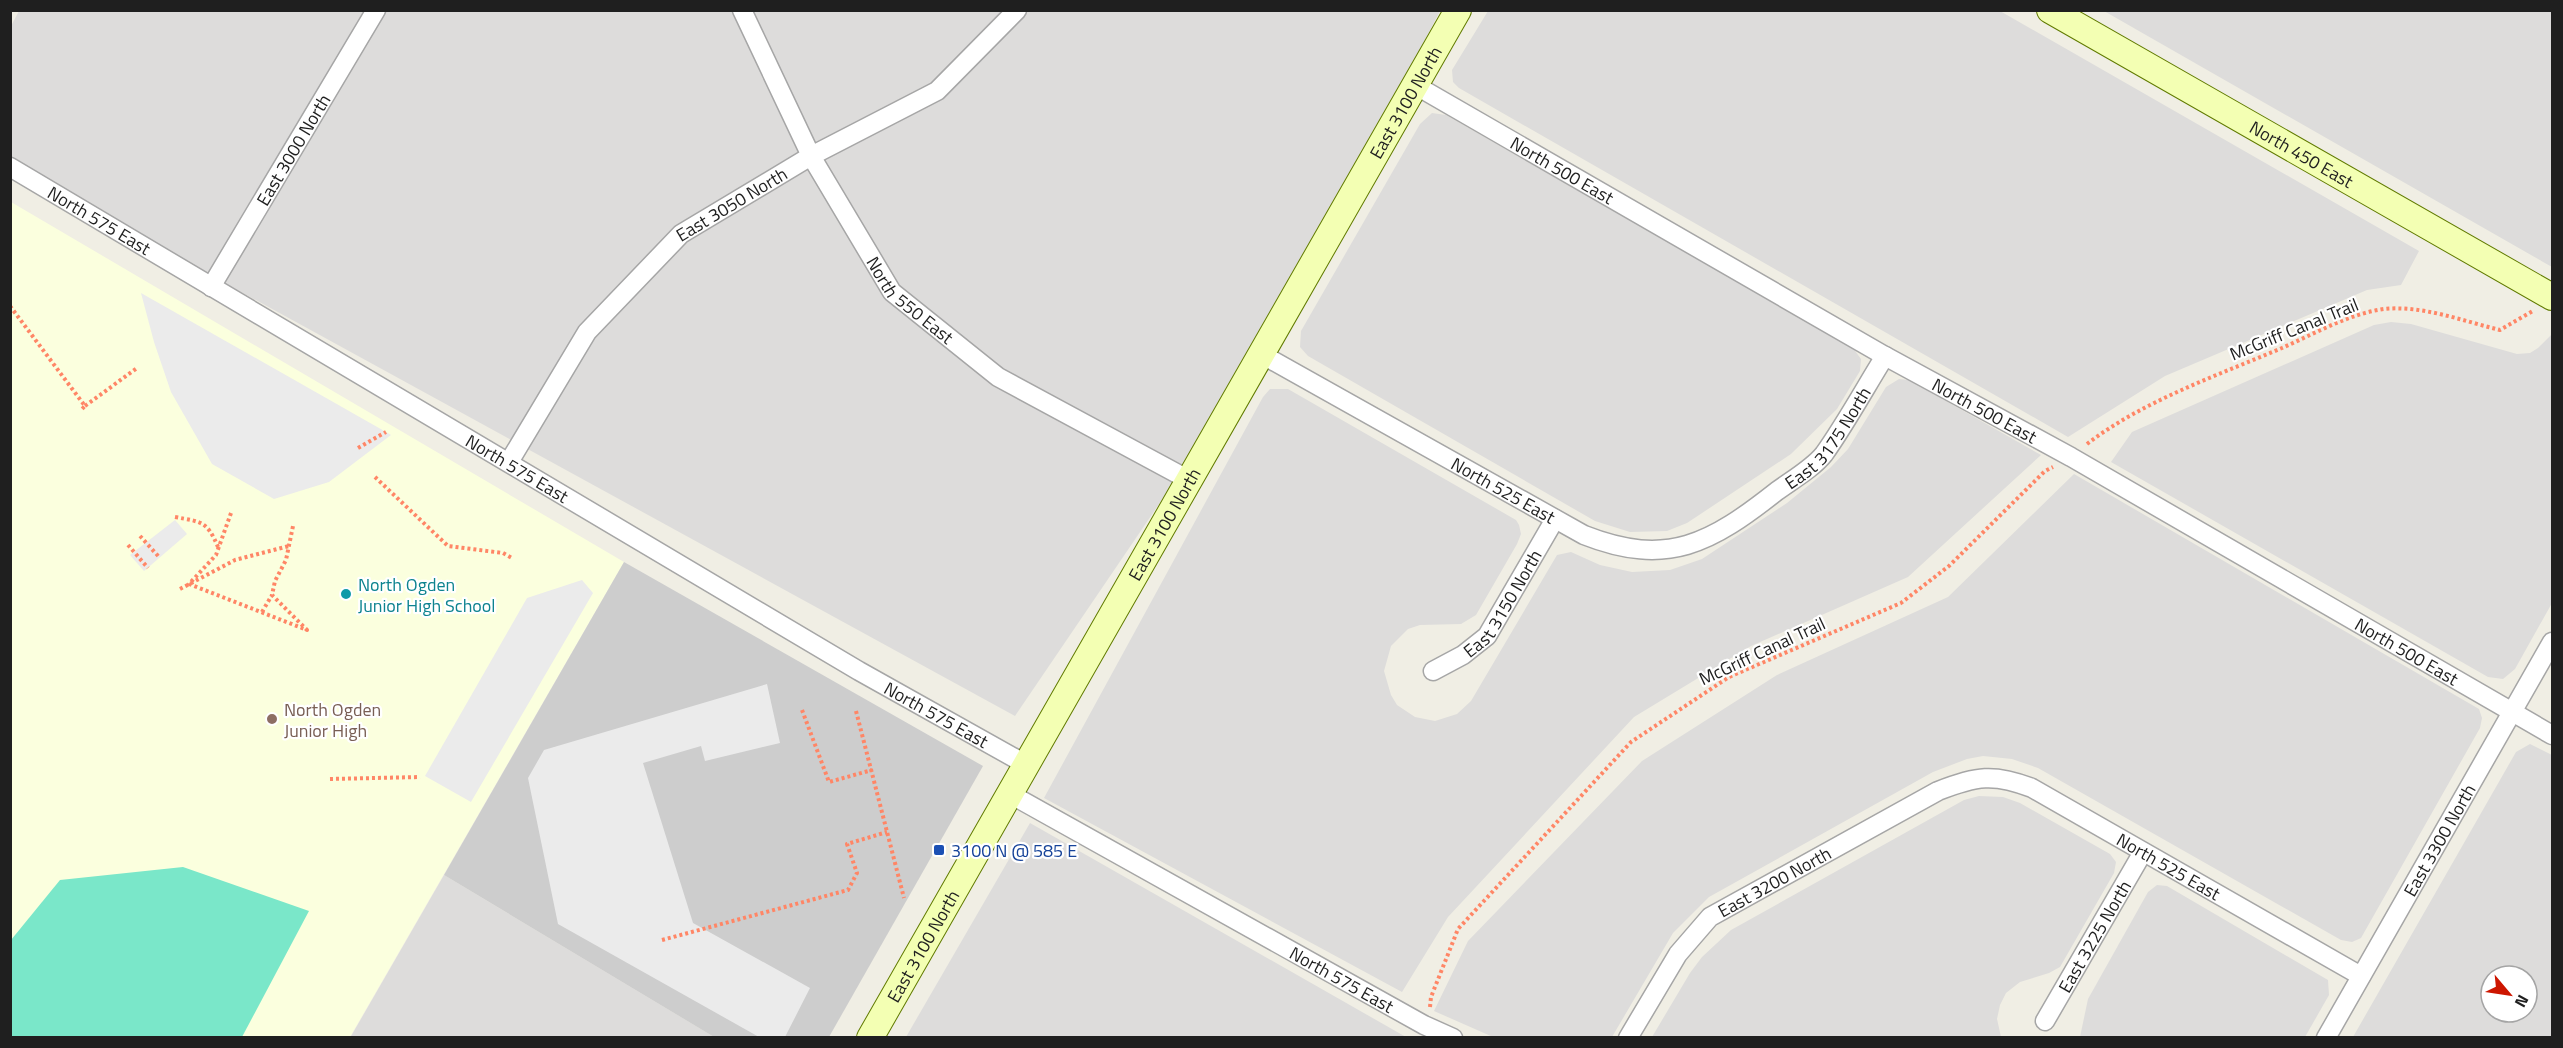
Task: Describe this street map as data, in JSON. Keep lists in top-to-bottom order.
{
  "streets": {
    "main road": ["East 3100 North", "North 450 East"],
    "street": [
      "East 3000 North",
      "North 500 East",
      "East 3050 North",
      "North 575 East",
      "North 550 East",
      "East 3175 North",
      "North 525 East",
      "East 3150 North",
      "East 3300 North",
      "East 3200 North",
      "East 3225 North"
    ],
    "path": ["McGriff Canal Trail"]
  },
  "crossings": [
    ["East 3100 North", "North 500 East"],
    ["East 3100 North", "North 575 East"],
    ["East 3100 North", "North 550 East"],
    ["East 3100 North", "North 525 East"],
    ["East 3000 North", "North 575 East"],
    ["North 500 East", "East 3175 North"],
    ["North 500 East", "East 3300 North"],
    ["East 3050 North", "North 575 East"],
    ["East 3050 North", "North 550 East"],
    ["East 3175 North", "North 525 East"],
    ["North 525 East", "East 3150 North"],
    ["North 525 East", "East 3300 North"],
    ["North 525 East", "East 3200 North"],
    ["North 525 East", "East 3225 North"]
  ],
  "places": {
    "other": ["North Ogden Junior High School", "North Ogden Junior High"],
    "transit": ["3100 N @ 585 E"]
  },
  "north": "bottom right"
}
